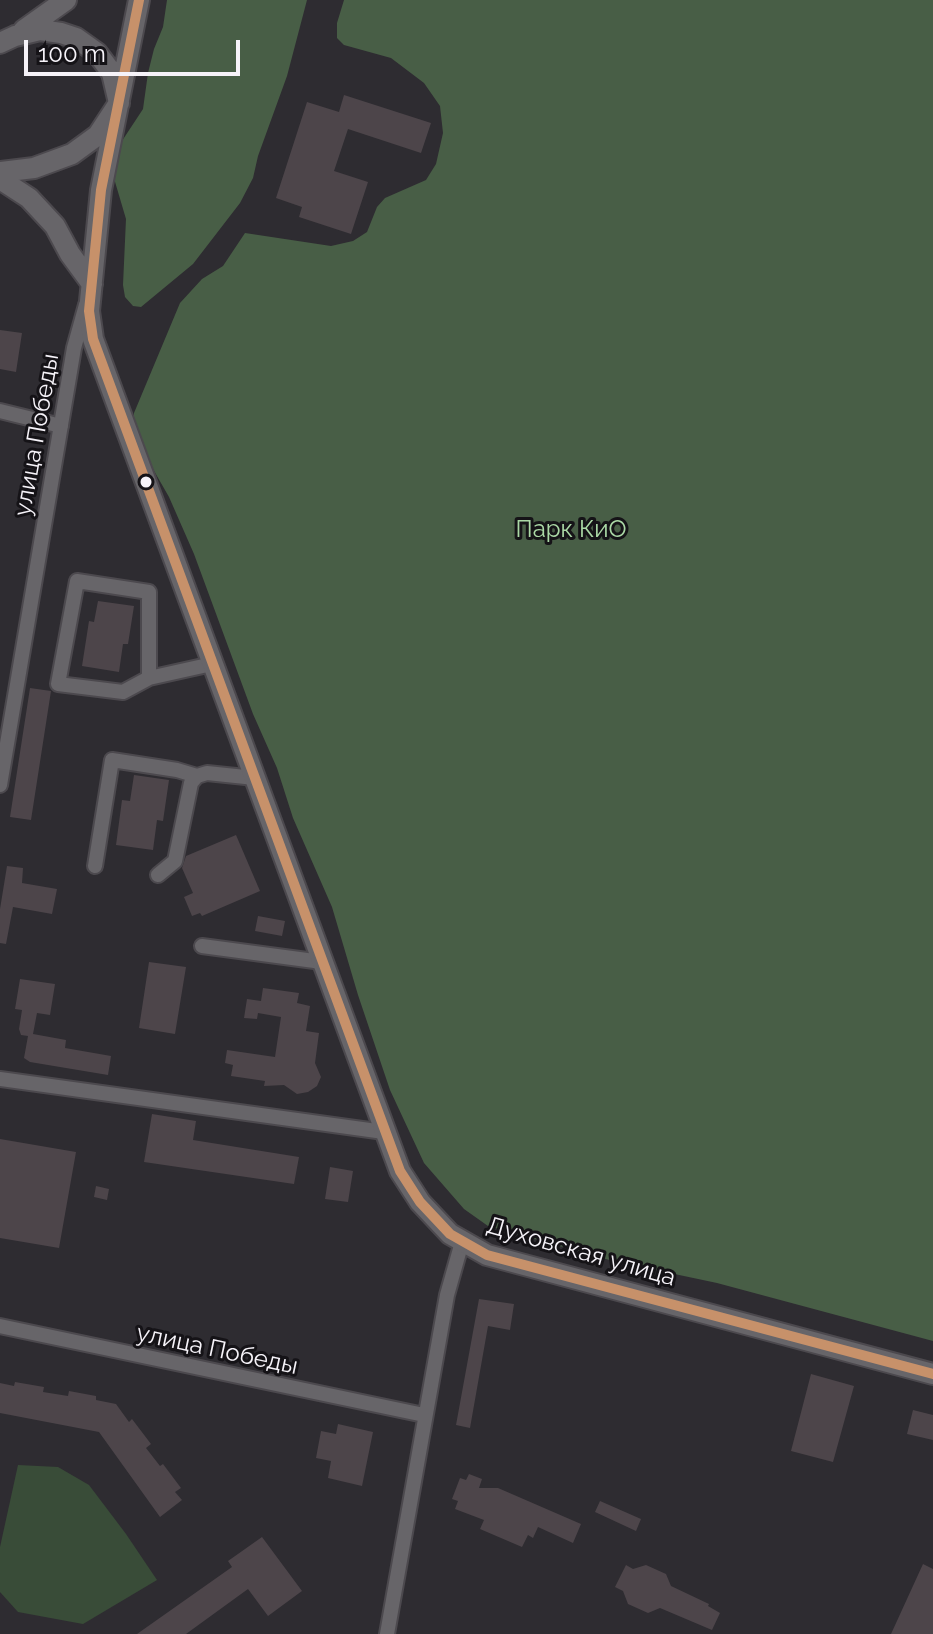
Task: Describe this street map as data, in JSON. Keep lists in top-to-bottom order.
{
  "streets": {
    "street": ["улица Победы", "Духовская улица"]
  },
  "crossings": [
    ["улица Победы", "Духовская улица"]
  ],
  "parks": ["Парк КиО"],
  "scale_bar": "100 m"
}
